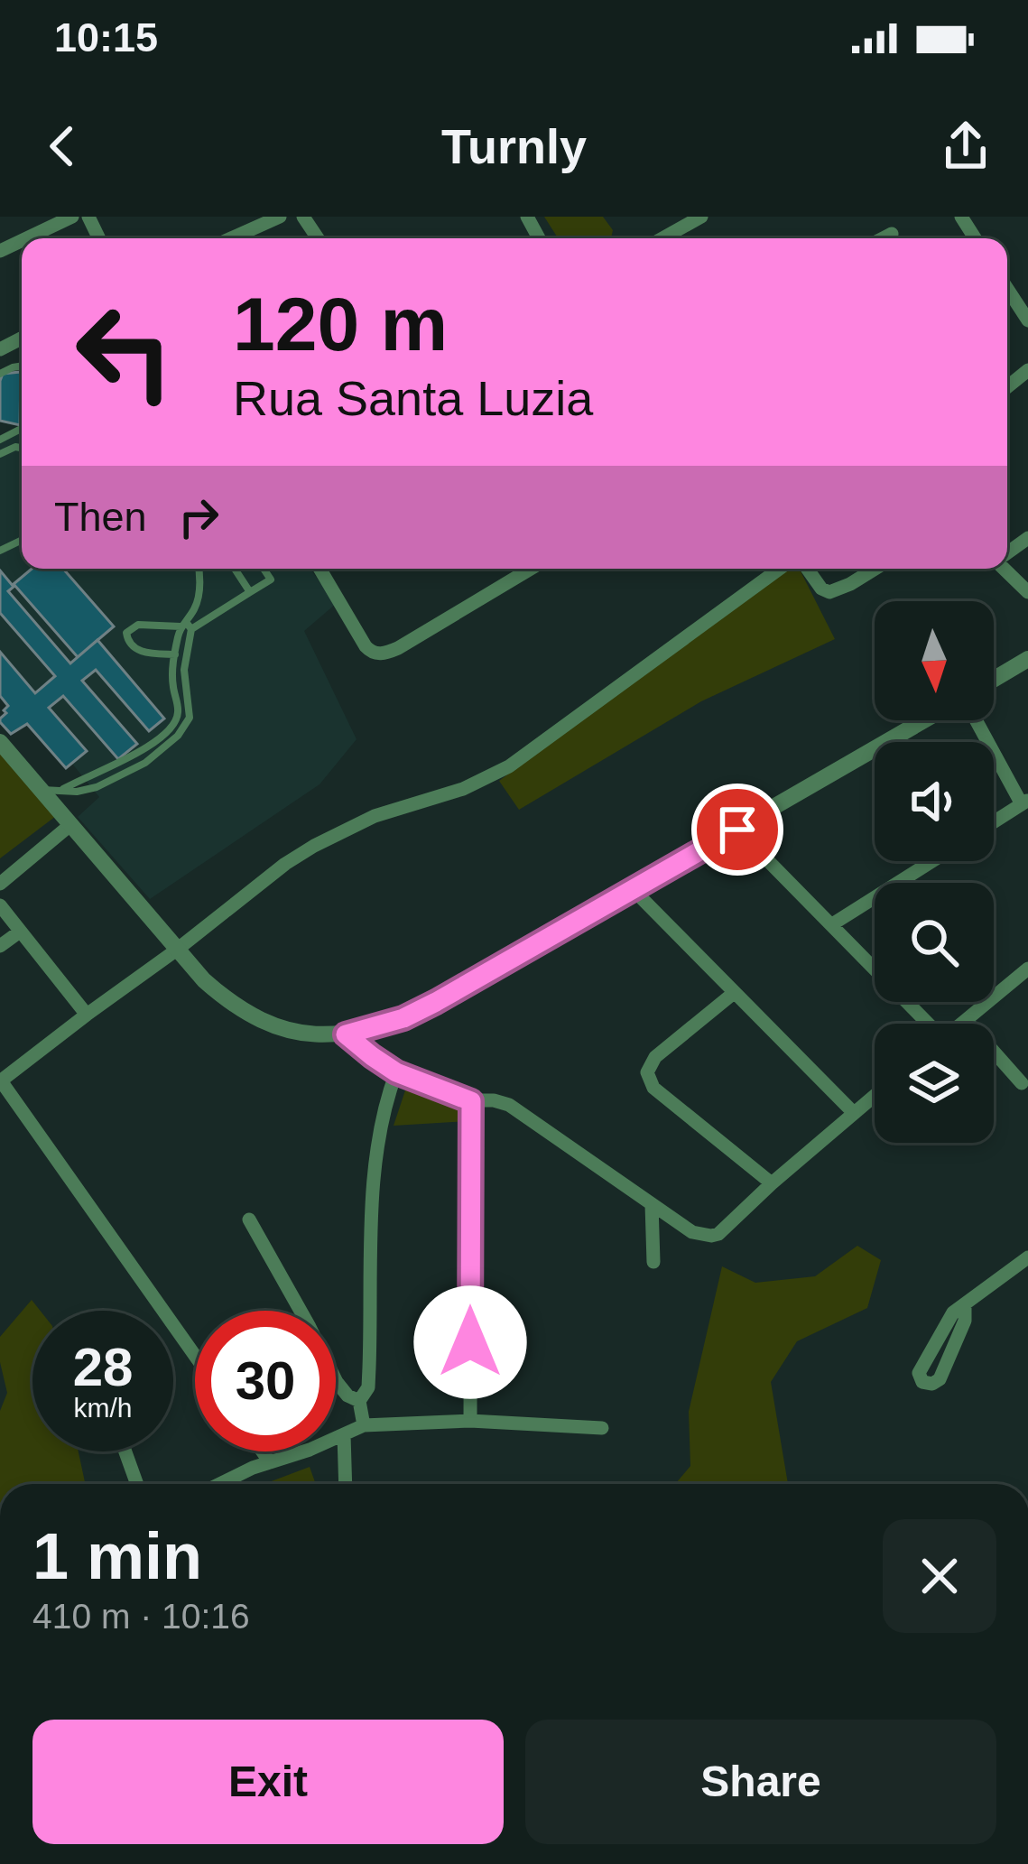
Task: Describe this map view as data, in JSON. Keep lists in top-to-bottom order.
{
  "north": "bottom",
  "page": {
    "status": "10:15",
    "header": "Turnly",
    "turn": ["120 m", "Rua Santa Luzia"],
    "then": "Then",
    "speed": "28 km/h",
    "limit": "30",
    "heading": ["1 min", "410 m · 10:16"],
    "buttons": ["Exit", "Share"]
  }
}
